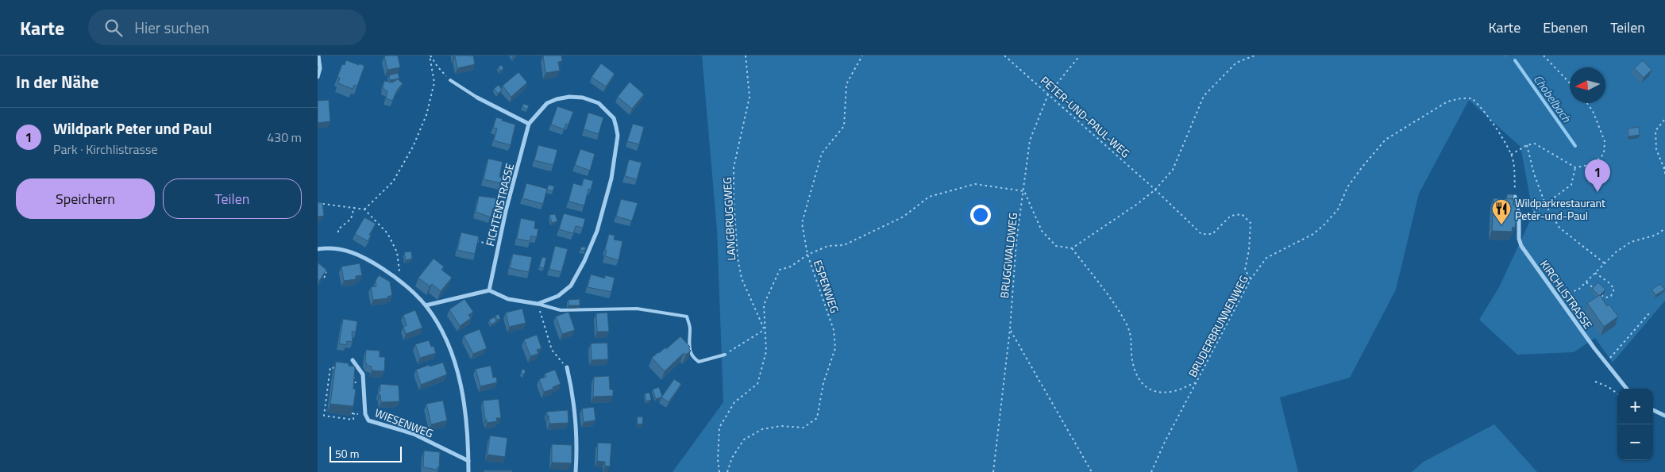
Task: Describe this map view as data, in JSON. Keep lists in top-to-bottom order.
{
  "streets": {
    "street": ["FICHTENSTRASSE", "KIRCHLISTRASSE", "WIESENWEG"],
    "path": [
      "PETER-UND-PAUL-WEG",
      "LANGBRUGGWEG",
      "BRUGGWALDWEG",
      "ESPENWEG",
      "BRUDERBRUNNENWEG"
    ]
  },
  "crossings": [
    ["PETER-UND-PAUL-WEG", "BRUGGWALDWEG"],
    ["PETER-UND-PAUL-WEG", "BRUDERBRUNNENWEG"]
  ],
  "water": ["Chobelbach"],
  "places": {
    "restaurant": ["Wildparkrestaurant Peter-und-Paul"]
  },
  "scale_bar": "50 m",
  "north": "left",
  "page": {
    "header": "Karte",
    "search": "Hier suchen",
    "nav": ["Karte", "Ebenen", "Teilen"],
    "heading": "In der Nähe",
    "list": [
      {
        "mark": "1",
        "name": "Wildpark Peter und Paul",
        "note": "Park · Kirchlistrasse",
        "value": "430 m"
      }
    ],
    "pins": "1",
    "buttons": ["Speichern", "Teilen"],
    "map_buttons": ["+", "−"],
    "scale": "50 m"
  }
}
